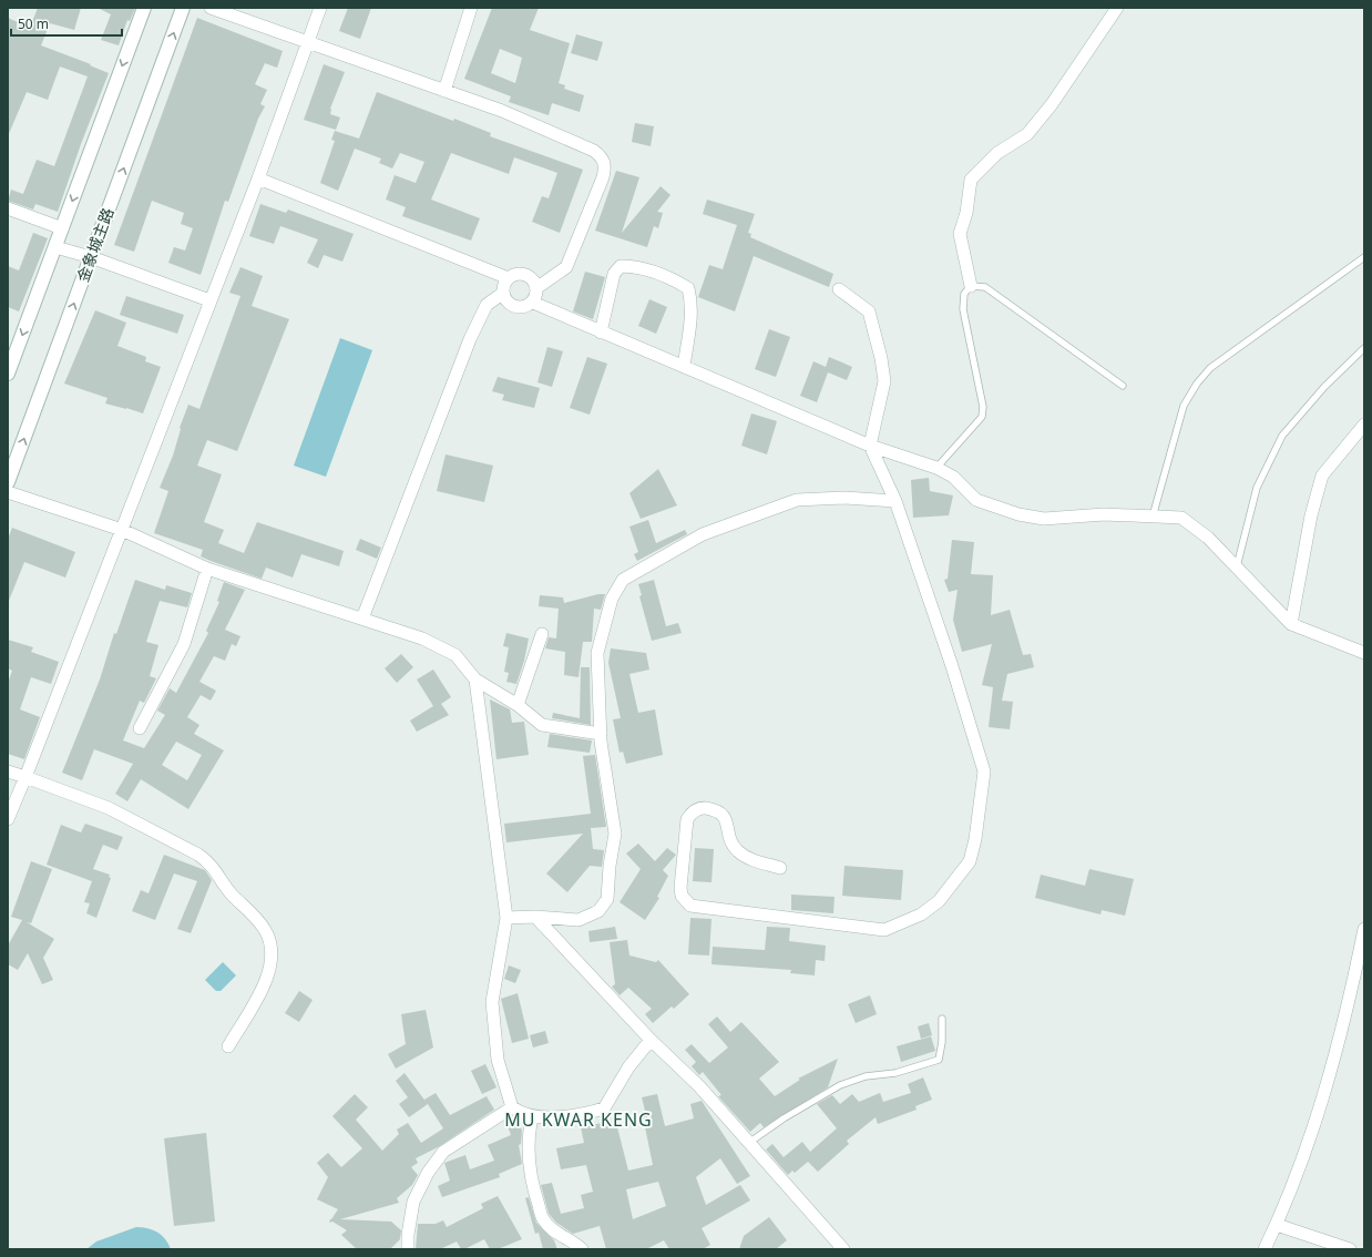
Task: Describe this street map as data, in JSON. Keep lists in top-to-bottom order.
{
  "streets": {
    "main road": ["金象城主路"]
  },
  "districts": ["MU KWAR KENG"],
  "scale_bar": "50 m"
}
